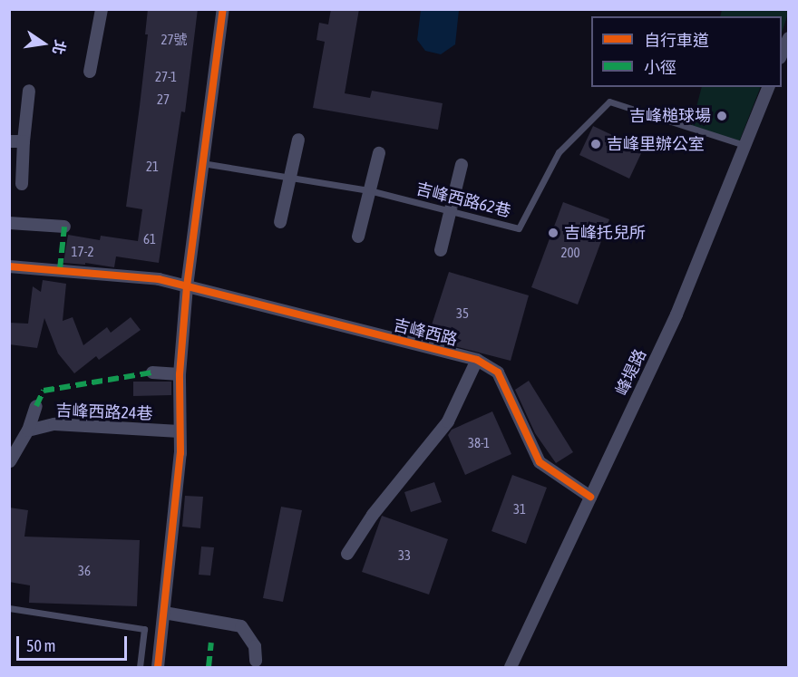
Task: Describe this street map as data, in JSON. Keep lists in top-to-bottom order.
{
  "streets": {
    "street": ["吉峰西路", "峰堤路", "吉峰西路24巷"],
    "lane": ["吉峰西路62巷"]
  },
  "crossings": [
    ["吉峰西路62巷", "峰堤路"],
    ["吉峰西路", "峰堤路"]
  ],
  "places": ["吉峰槌球場", "吉峰里辦公室", "吉峰托兒所"],
  "house_numbers": [
    "27號",
    "27-1",
    "27",
    "21",
    "61",
    "17-2",
    "200",
    "35",
    "38-1",
    "31",
    "33",
    "36"
  ],
  "legend": ["自行車道", "小徑"],
  "scale_bar": "50 m",
  "north": "right"
}
